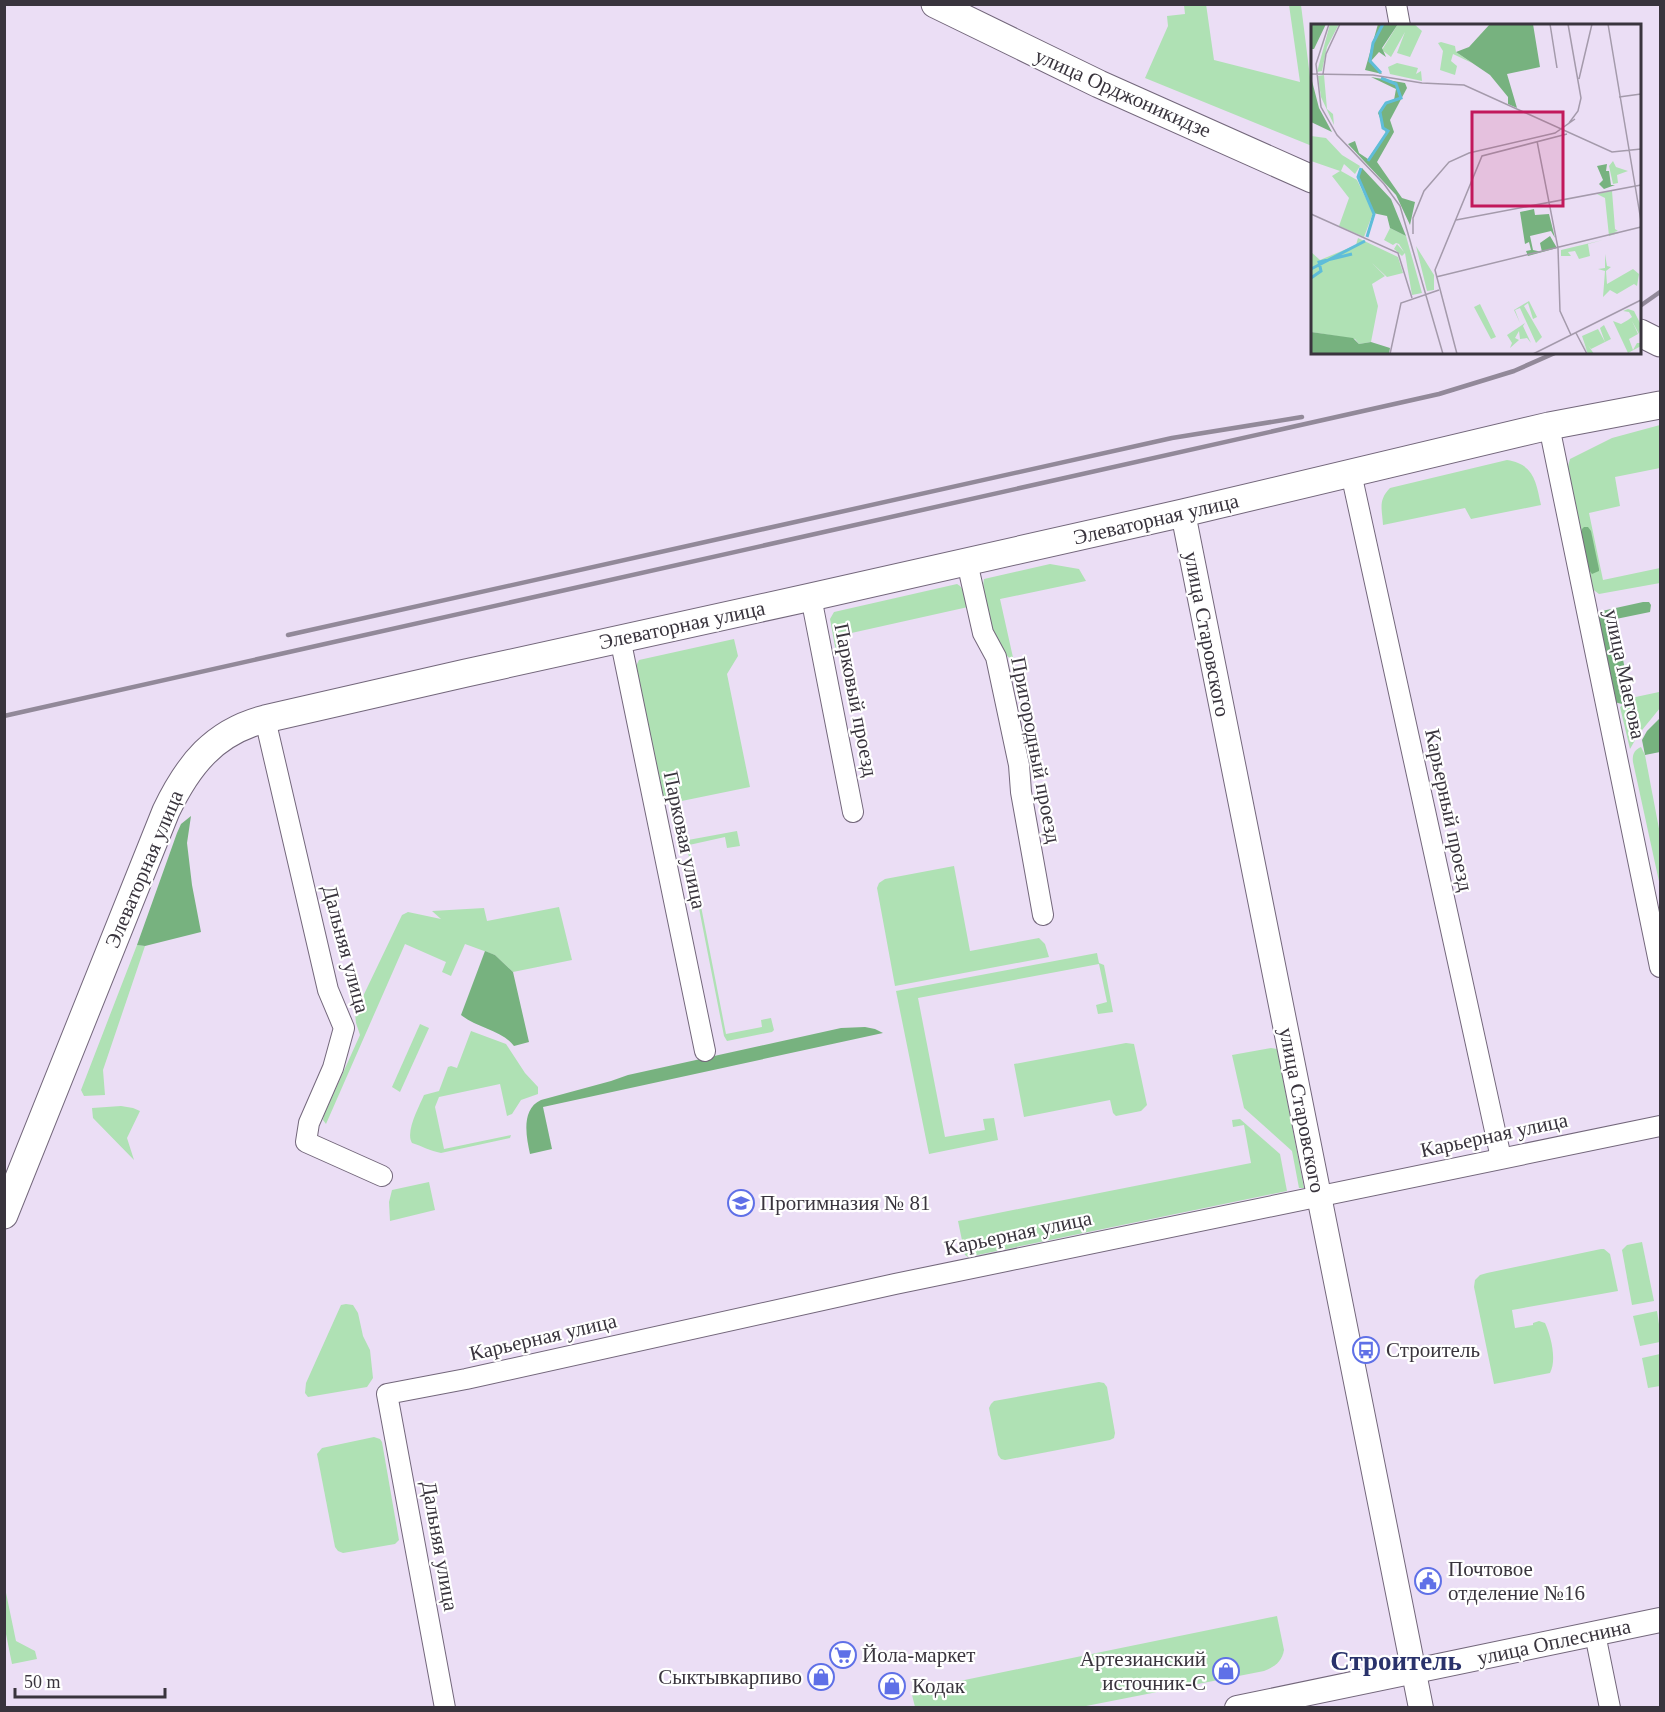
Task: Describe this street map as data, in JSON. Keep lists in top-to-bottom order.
{
  "streets": {
    "main road": ["улица Орджоникидзе", "Элеваторная улица"],
    "street": [
      "улица Старовского",
      "улица Маегова",
      "Парковый проезд",
      "Пригородный проезд",
      "Карьерный проезд",
      "Парковая улица",
      "Дальняя улица",
      "Карьерная улица",
      "улица Оплеснина"
    ]
  },
  "crossings": [
    ["Элеваторная улица", "улица Старовского"],
    ["Элеваторная улица", "улица Маегова"],
    ["Элеваторная улица", "Парковый проезд"],
    ["Элеваторная улица", "Пригородный проезд"],
    ["Элеваторная улица", "Карьерный проезд"],
    ["Элеваторная улица", "Парковая улица"],
    ["Элеваторная улица", "Дальняя улица"],
    ["улица Старовского", "Карьерная улица"],
    ["улица Старовского", "улица Оплеснина"],
    ["Карьерный проезд", "Карьерная улица"],
    ["Дальняя улица", "Карьерная улица"]
  ],
  "districts": ["Строитель"],
  "places": {
    "school or university": ["Прогимназия № 81"],
    "bus stop": ["Строитель"],
    "public building": ["Почтовое отделение №16"],
    "supermarket": ["Йола-маркет"],
    "shop": ["Артезианский источник-С", "Сыктывкарпиво", "Кодак"]
  },
  "scale_bar": "50 m"
}
